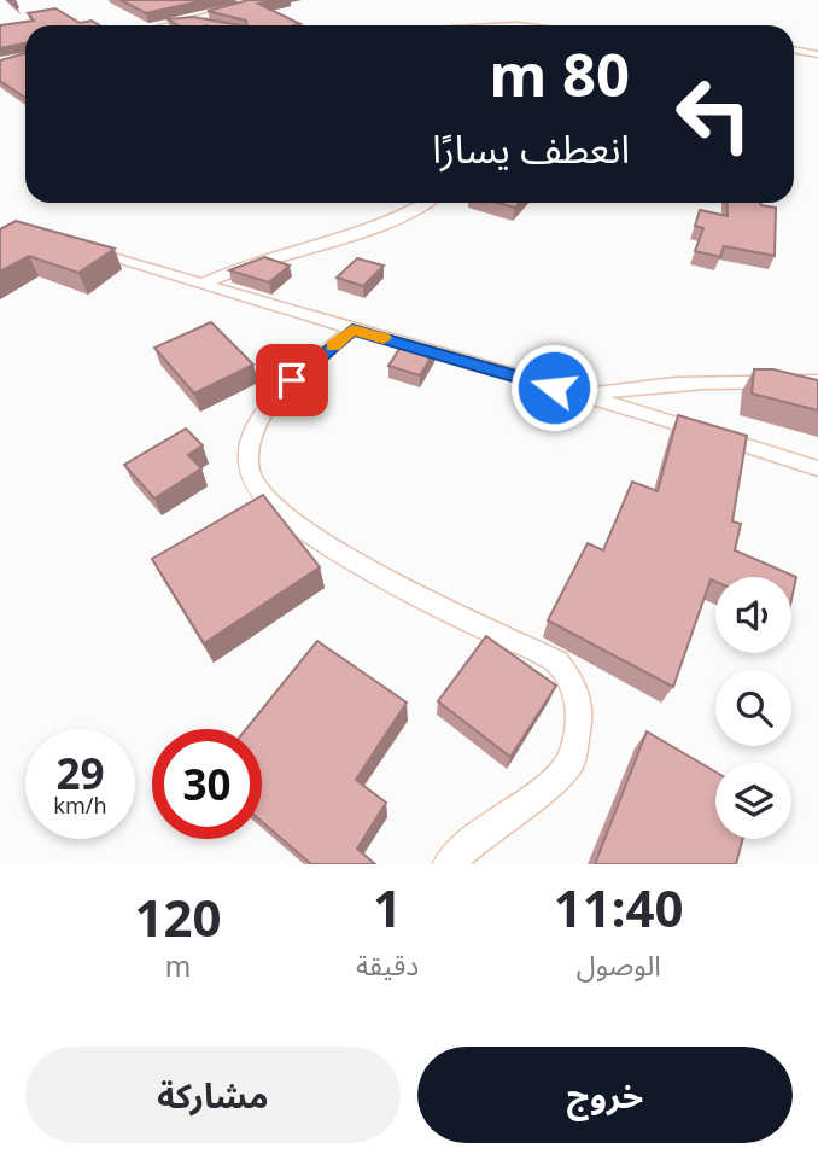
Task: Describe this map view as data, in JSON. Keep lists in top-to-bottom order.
{
  "page": {
    "turn": ["80 m", "انعطف يسارًا"],
    "speed": "29 km/h",
    "limit": "30",
    "eta": [
      "11:40",
      "الوصول",
      "1",
      "دقيقة",
      "120",
      "m"
    ],
    "buttons": ["خروج", "مشاركة"]
  }
}
